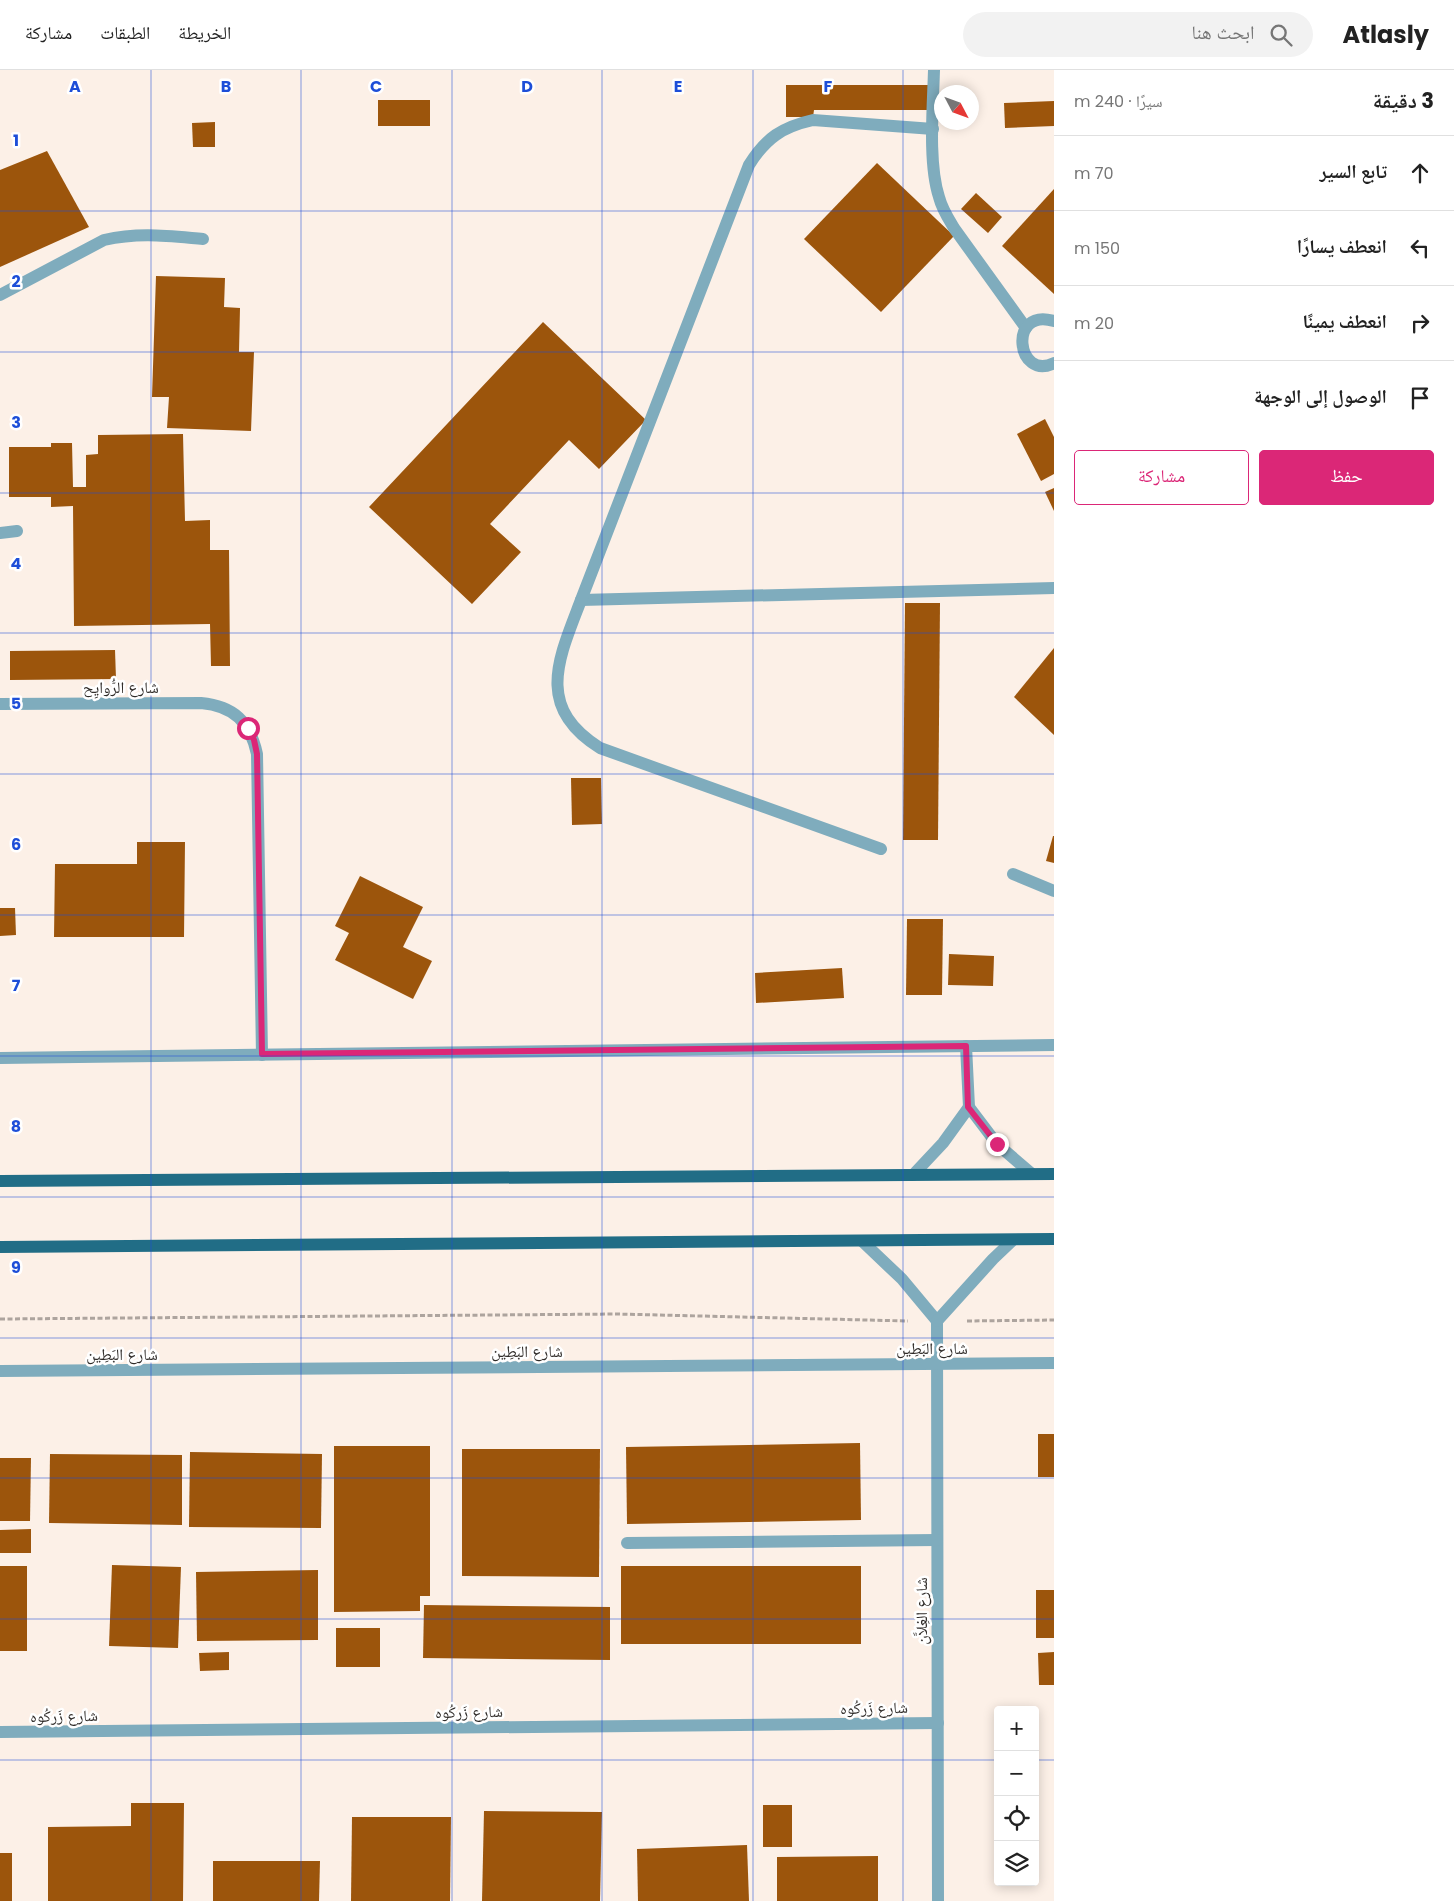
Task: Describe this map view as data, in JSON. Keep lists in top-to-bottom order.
{
  "streets": {
    "street": [
      "شارع الرُّوايِح",
      "شارع البَطِين",
      "شارع الغِلاَّن",
      "شارع زَركُوه"
    ]
  },
  "crossings": [
    ["شارع البَطِين", "شارع الغِلاَّن"],
    ["شارع الغِلاَّن", "شارع زَركُوه"]
  ],
  "north": "bottom right",
  "page": {
    "header": "Atlasly",
    "search": "ابحث هنا",
    "nav": ["الخريطة", "الطبقات", "مشاركة"],
    "heading": ["3 دقيقة", "سيرًا · 240 m"],
    "list": [
      ["تابع السير", "70 m"],
      ["انعطف يسارًا", "150 m"],
      ["انعطف يمينًا", "20 m"],
      "الوصول إلى الوجهة"
    ],
    "buttons": ["حفظ", "مشاركة"],
    "map_buttons": ["+", "−"]
  },
  "grid": {
    "columns": [
      "A",
      "B",
      "C",
      "D",
      "E",
      "F"
    ],
    "rows": [
      "1",
      "2",
      "3",
      "4",
      "5",
      "6",
      "7",
      "8",
      "9"
    ]
  }
}
